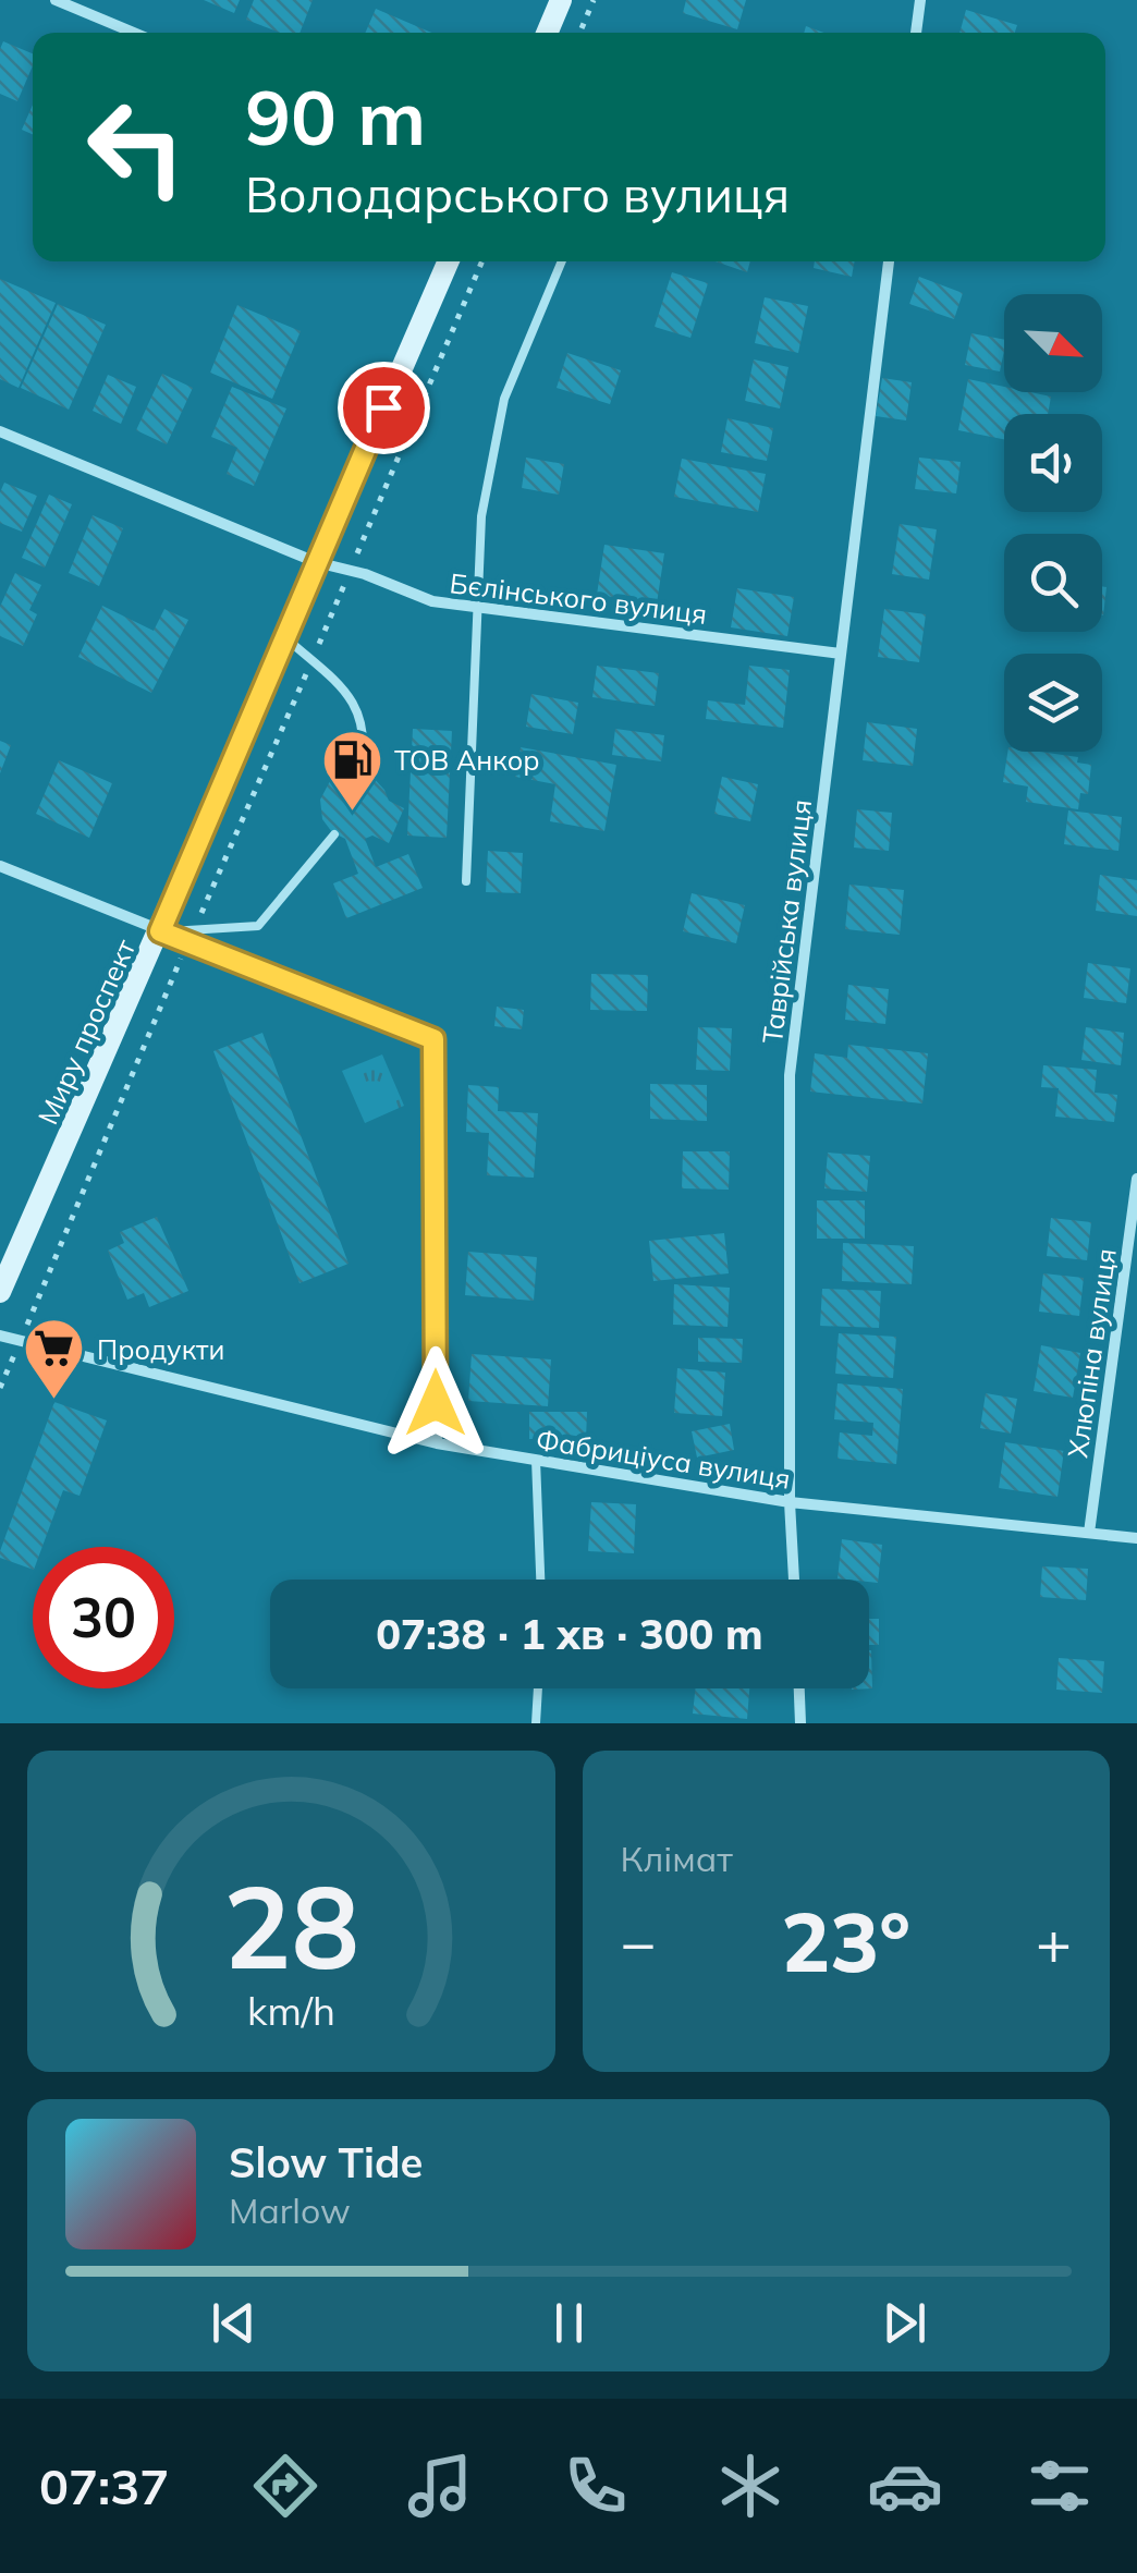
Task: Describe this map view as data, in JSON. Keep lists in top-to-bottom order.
{
  "streets": {
    "main road": ["Миру проспект"],
    "street": [
      "Бєлінського вулиця",
      "Таврійська вулиця",
      "Хлюпіна вулиця",
      "Фабриціуса вулиця"
    ]
  },
  "crossings": [
    ["Бєлінського вулиця", "Таврійська вулиця"],
    ["Бєлінського вулиця", "Миру проспект"],
    ["Таврійська вулиця", "Фабриціуса вулиця"],
    ["Хлюпіна вулиця", "Фабриціуса вулиця"]
  ],
  "places": {
    "fuel station": ["ТОВ Анкор"],
    "supermarket": ["Продукти"]
  },
  "north": "bottom right",
  "page": {
    "turn": ["90 m", "Володарського вулиця"],
    "limit": "30",
    "trip": "07:38 · 1 хв · 300 m",
    "tile": "Клімат",
    "heat": ["−", "23°", "+"],
    "song": ["Slow Tide", "Marlow"],
    "tabs": "07:37",
    "gauge": ["28", "km/h"]
  }
}
